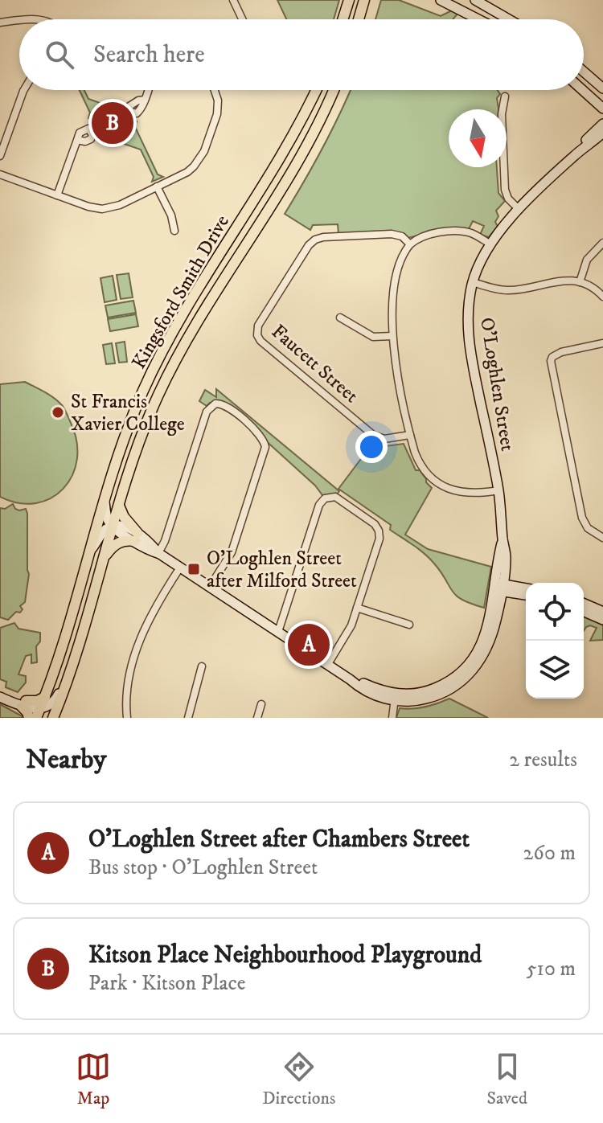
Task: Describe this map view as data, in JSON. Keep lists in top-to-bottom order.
{
  "streets": {
    "main road": ["Kingsford Smith Drive"],
    "street": ["Faucett Street", "O'Loghlen Street"]
  },
  "crossings": [
    ["Kingsford Smith Drive", "O'Loghlen Street"]
  ],
  "places": {
    "other": ["St Francis Xavier College"],
    "transit": ["O'Loghlen Street after Milford Street"]
  },
  "north": "bottom",
  "page": {
    "search": "Search here",
    "pins": ["B", "A"],
    "heading": ["Nearby", "2 results"],
    "list": [
      {
        "mark": "A",
        "name": "O'Loghlen Street after Chambers Street",
        "note": "Bus stop · O'Loghlen Street",
        "value": "260 m"
      },
      {
        "mark": "B",
        "name": "Kitson Place Neighbourhood Playground",
        "note": "Park · Kitson Place",
        "value": "510 m"
      }
    ],
    "nav": ["Map", "Directions", "Saved"]
  }
}
